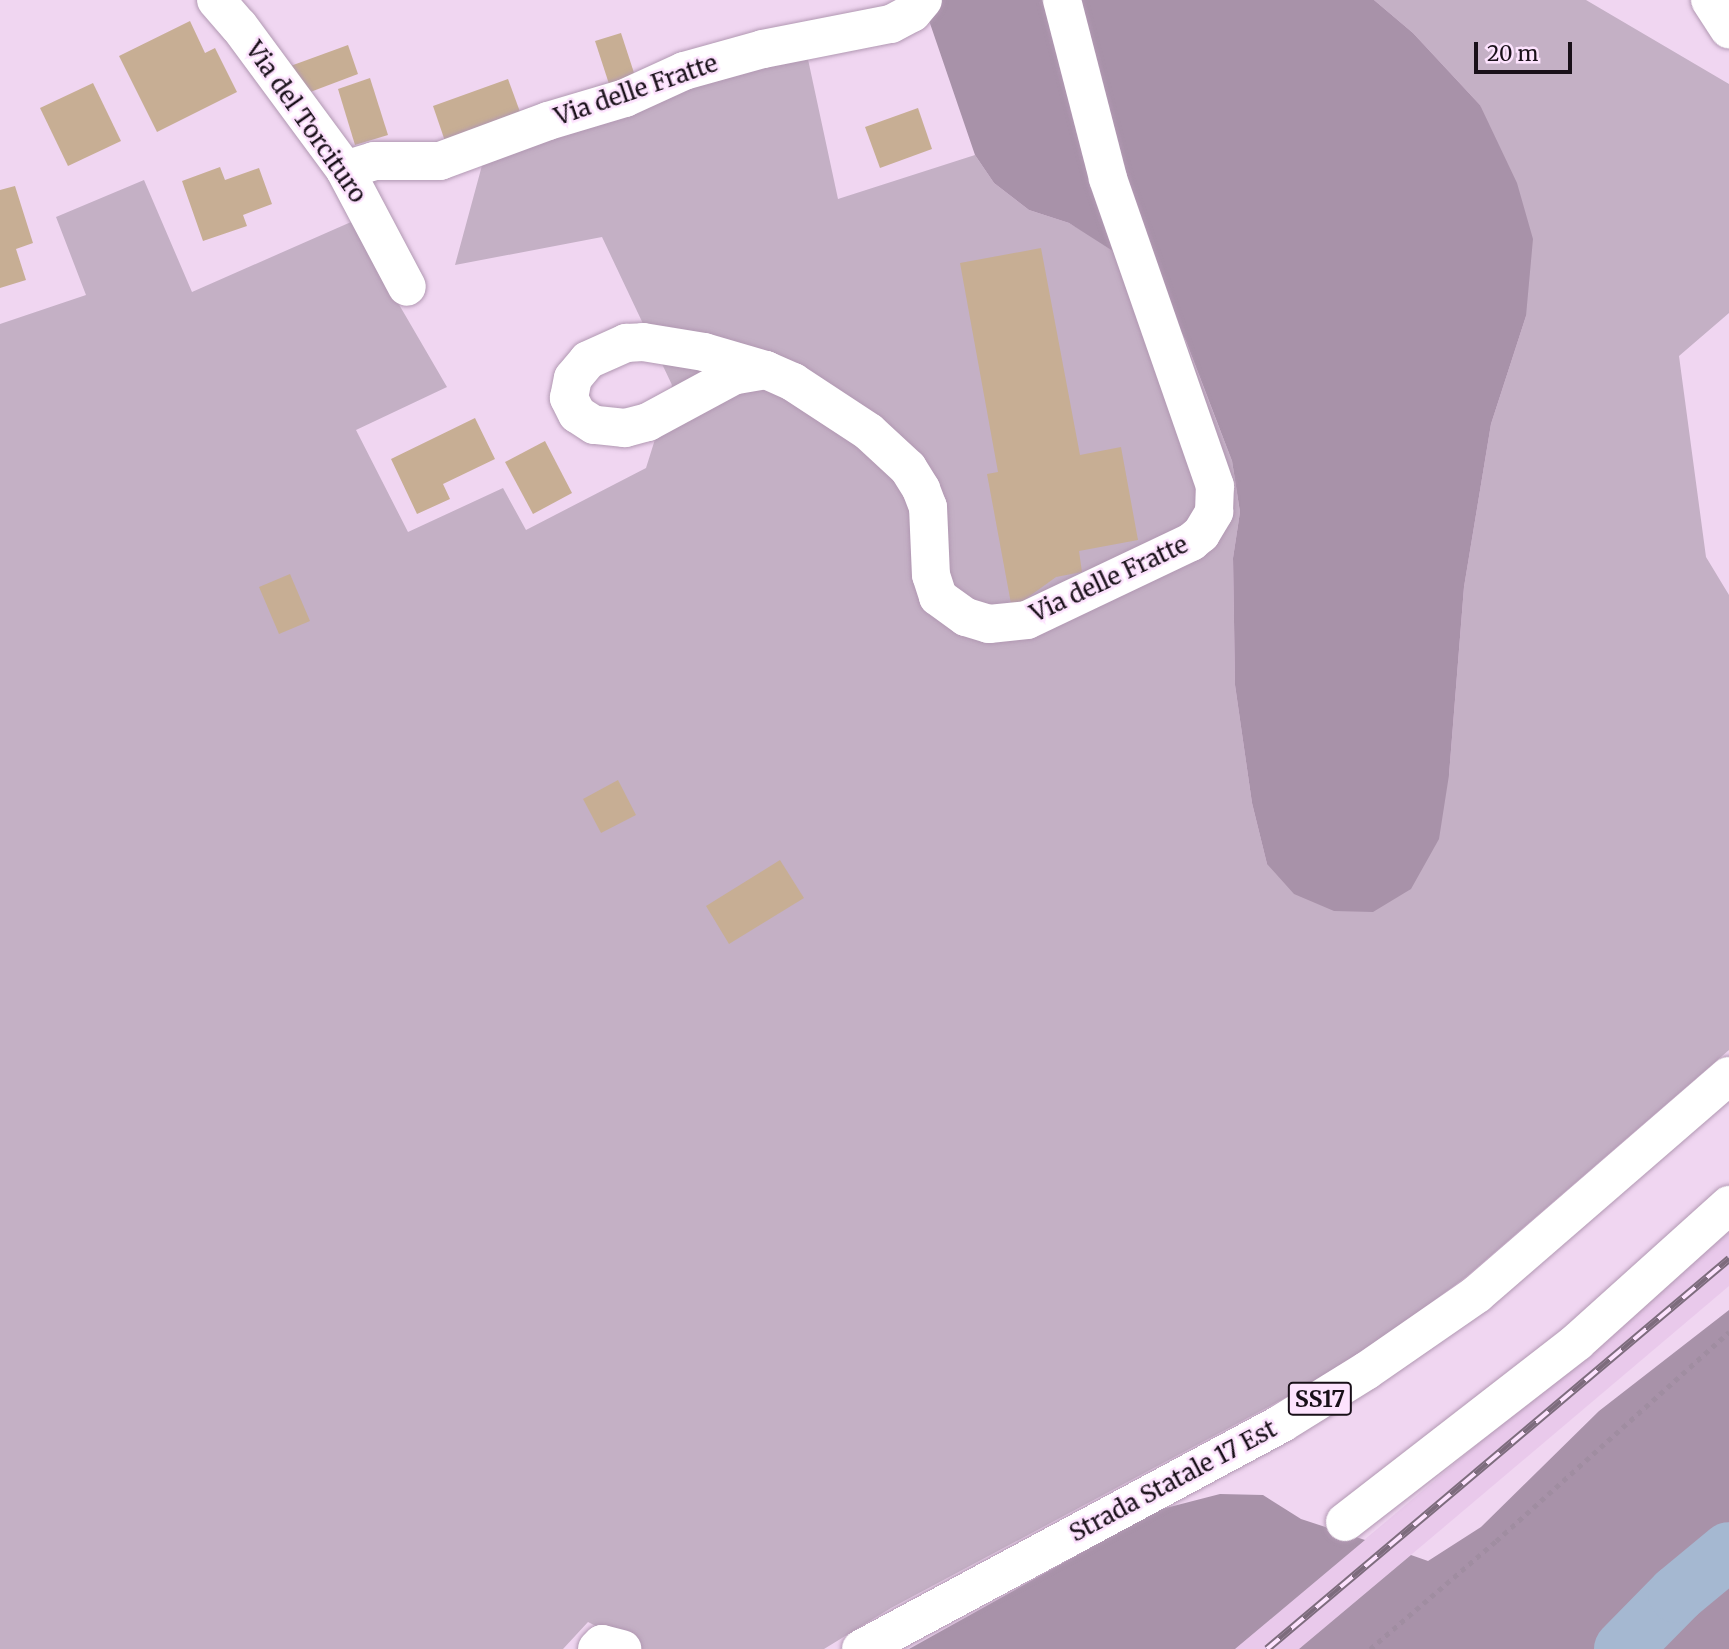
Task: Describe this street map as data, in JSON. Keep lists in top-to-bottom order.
{
  "streets": {
    "street": [
      "Via delle Fratte",
      "Via del Torcituro",
      "SS17",
      "Strada Statale 17 Est"
    ]
  },
  "crossings": [
    ["Via delle Fratte", "Via del Torcituro"]
  ],
  "scale_bar": "20 m"
}
